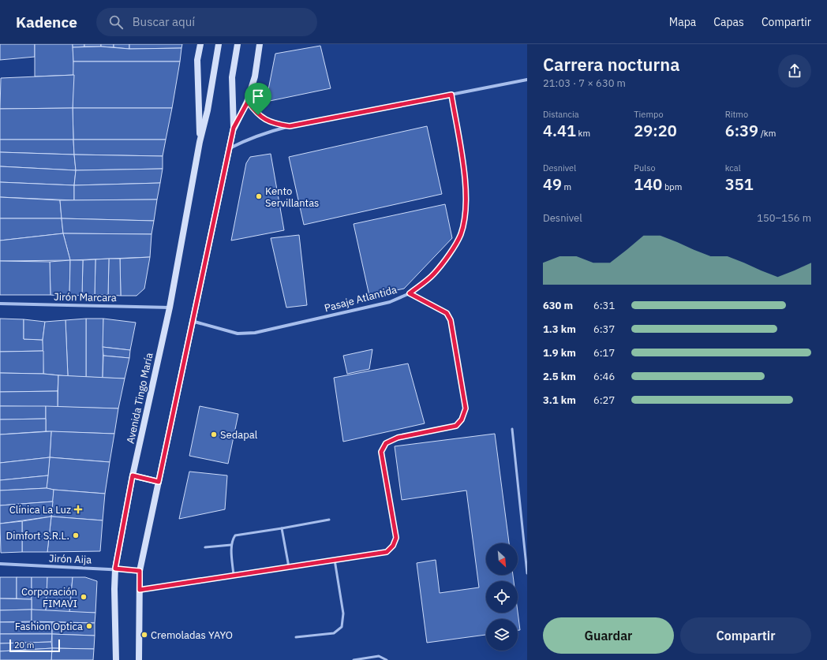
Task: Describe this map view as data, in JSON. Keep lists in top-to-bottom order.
{
  "streets": {
    "main road": ["Avenida Tingo María"],
    "street": ["Jirón Marcara", "Pasaje Atlantida", "Jirón Aija"]
  },
  "crossings": [
    ["Jirón Marcara", "Avenida Tingo María"],
    ["Avenida Tingo María", "Jirón Aija"]
  ],
  "places": {
    "other": [
      "Kento Servillantas",
      "Sedapal",
      "Dimfort S.R.L.",
      "Corporación FIMAVI",
      "Fashion Optica",
      "Cremoladas YAYO"
    ],
    "health": ["Clínica La Luz"]
  },
  "scale_bar": "20 m",
  "north": "bottom right",
  "page": {
    "header": "Kadence",
    "search": "Buscar aquí",
    "nav": ["Mapa", "Capas", "Compartir"],
    "heading": ["Carrera nocturna", "21:03 · 7 × 630 m"],
    "stats": [
      ["Distancia", "4.41 km"],
      ["Tiempo", "29:20"],
      ["Ritmo", "6:39 /km"],
      ["Desnivel", "49 m"],
      ["Pulso", "140 bpm"],
      ["kcal", "351"]
    ],
    "chart": ["Desnivel", "150–156 m"],
    "list": [
      {
        "name": "630 m",
        "note": "6:31"
      },
      {
        "name": "1.3 km",
        "note": "6:37"
      },
      {
        "name": "1.9 km",
        "note": "6:17"
      },
      {
        "name": "2.5 km",
        "note": "6:46"
      },
      {
        "name": "3.1 km",
        "note": "6:27"
      }
    ],
    "buttons": ["Guardar", "Compartir"],
    "scale": "20 m"
  }
}
